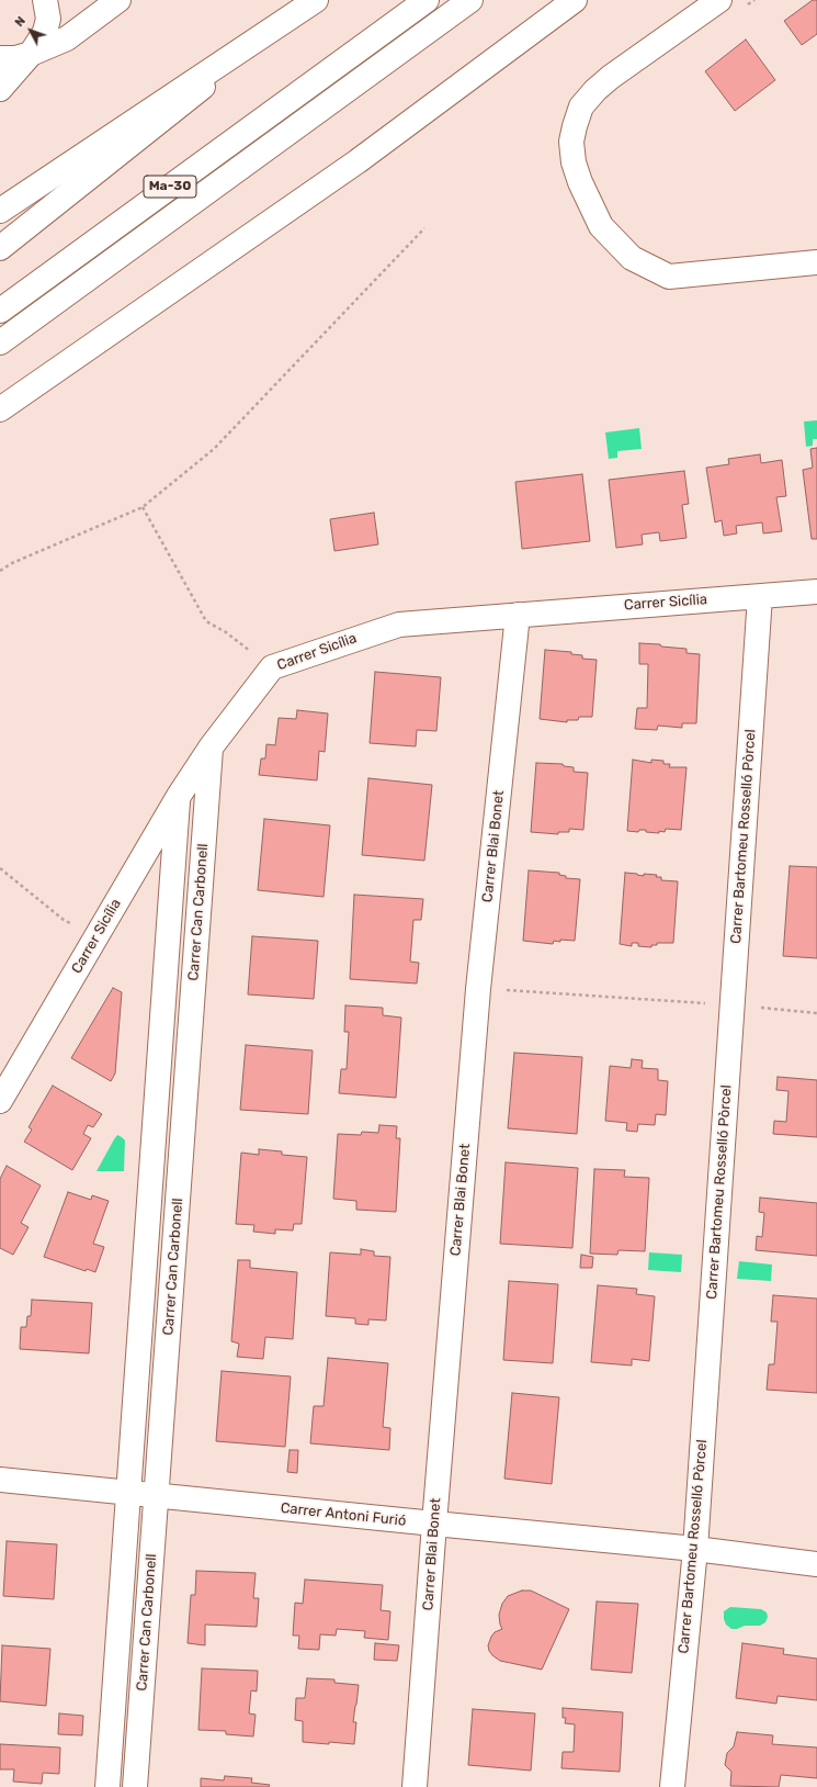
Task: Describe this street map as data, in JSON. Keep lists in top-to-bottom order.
{
  "streets": {
    "main road": [
      "Ma-30",
      "Carrer Sicília",
      "Carrer Bartomeu Rosselló Pòrcel",
      "Carrer Blai Bonet",
      "Carrer Can Carbonell",
      "Carrer Antoni Furió"
    ]
  },
  "crossings": [
    ["Carrer Sicília", "Carrer Bartomeu Rosselló Pòrcel"],
    ["Carrer Sicília", "Carrer Blai Bonet"],
    ["Carrer Sicília", "Carrer Can Carbonell"],
    ["Carrer Bartomeu Rosselló Pòrcel", "Carrer Antoni Furió"],
    ["Carrer Blai Bonet", "Carrer Antoni Furió"],
    ["Carrer Can Carbonell", "Carrer Antoni Furió"]
  ],
  "north": "top left"
}
